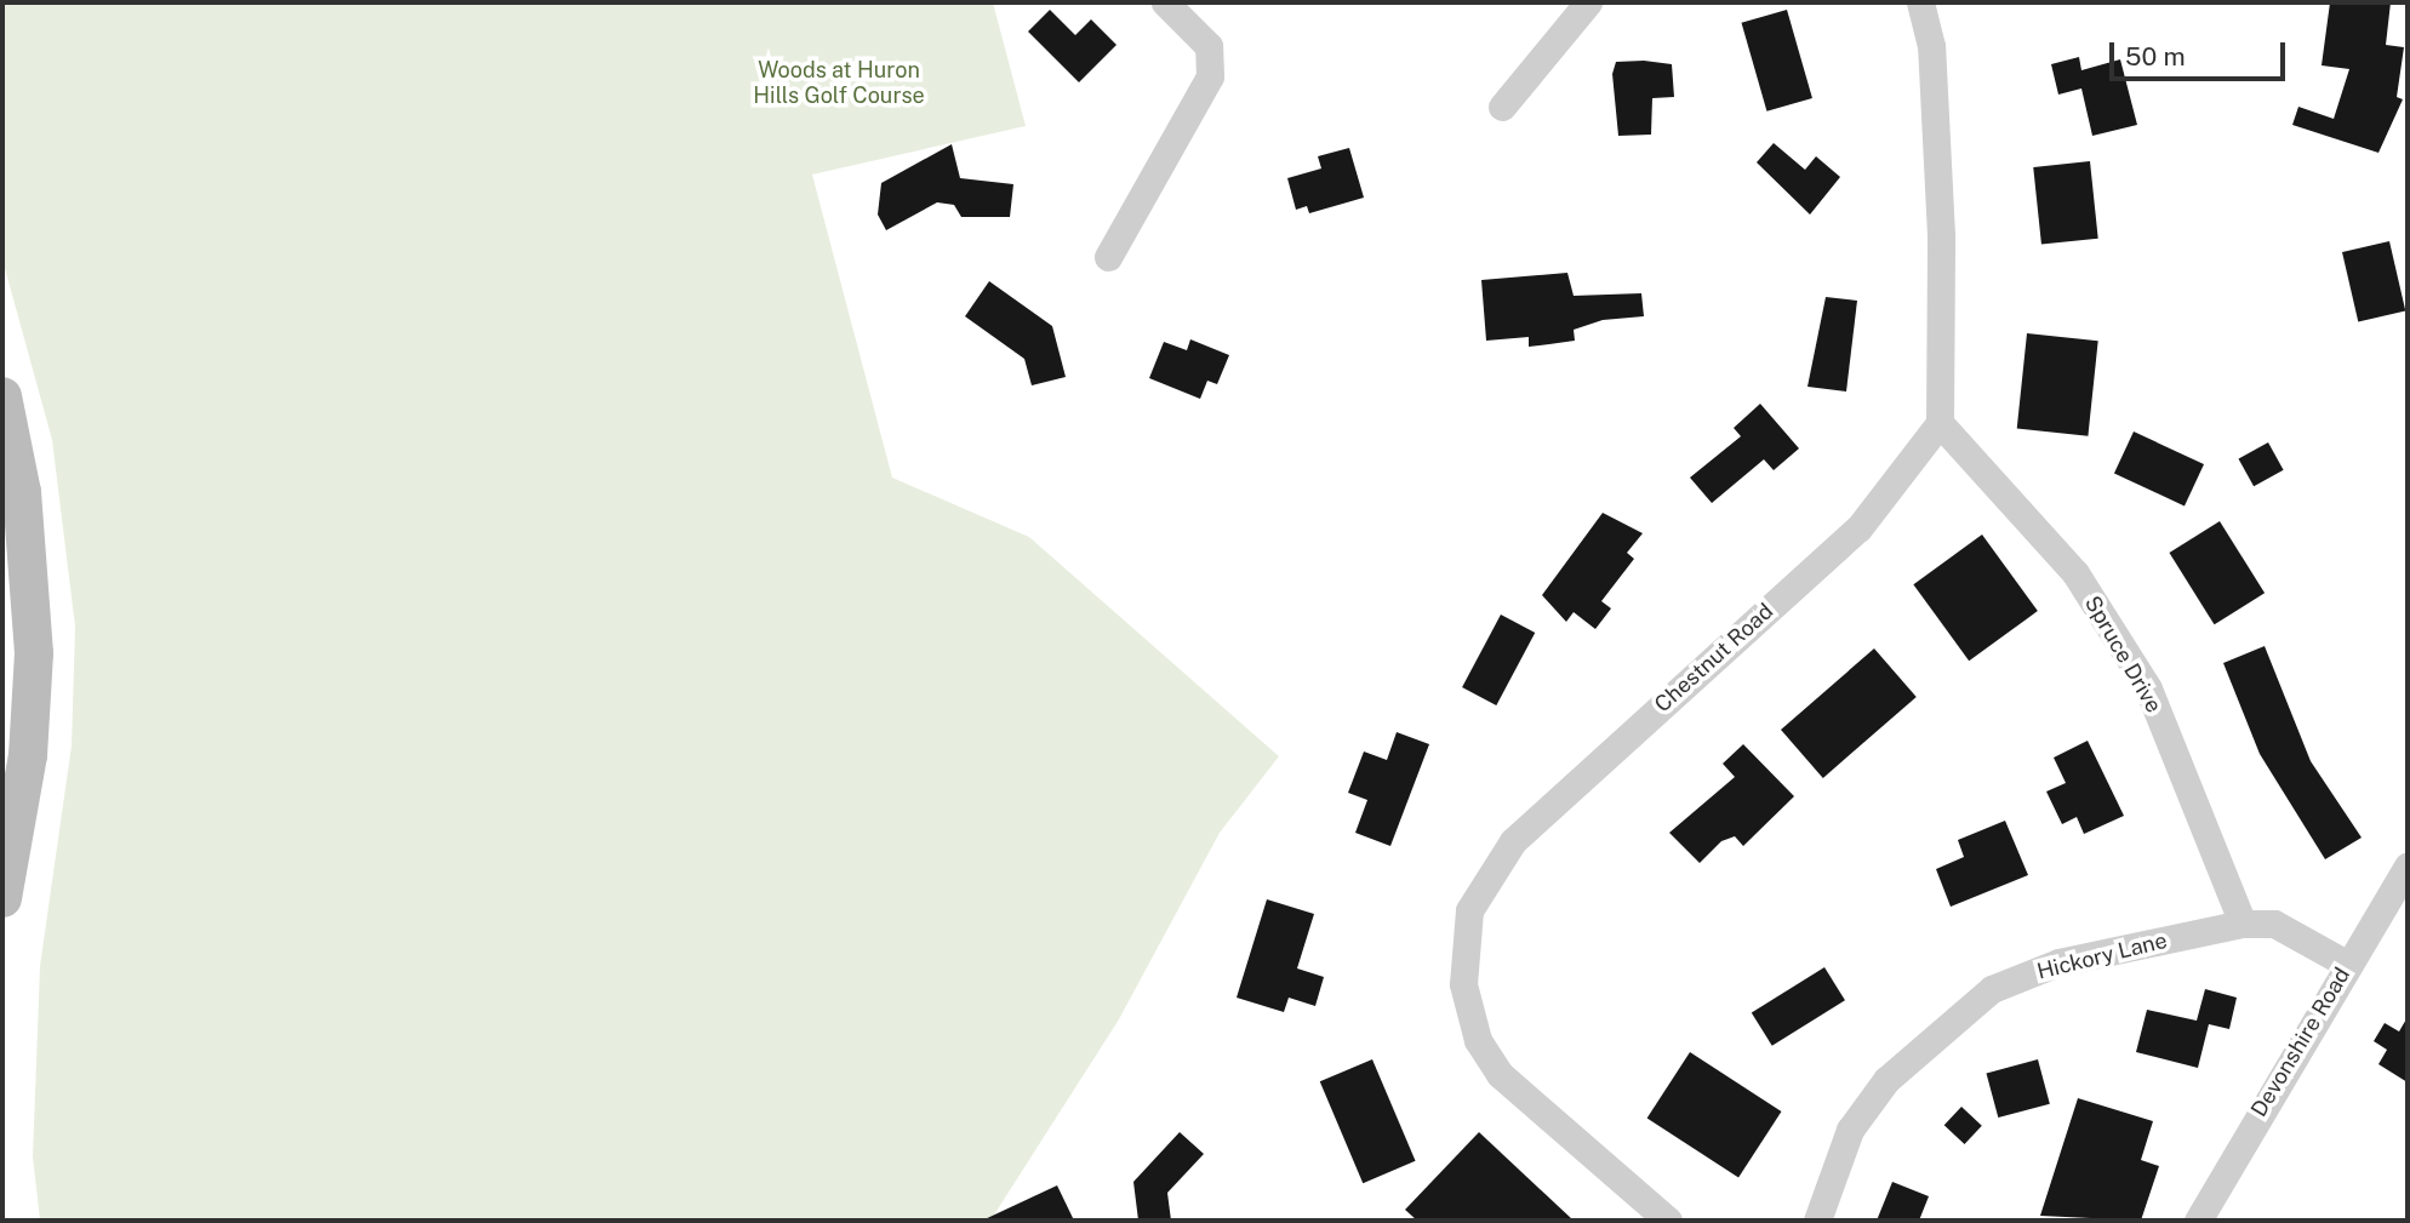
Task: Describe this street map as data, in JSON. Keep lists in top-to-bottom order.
{
  "streets": {
    "street": [
      "Spruce Drive",
      "Chestnut Road",
      "Hickory Lane",
      "Devonshire Road"
    ]
  },
  "crossings": [
    ["Spruce Drive", "Chestnut Road"],
    ["Spruce Drive", "Hickory Lane"],
    ["Hickory Lane", "Devonshire Road"]
  ],
  "parks": ["Woods at Huron Hills Golf Course"],
  "scale_bar": "50 m"
}
